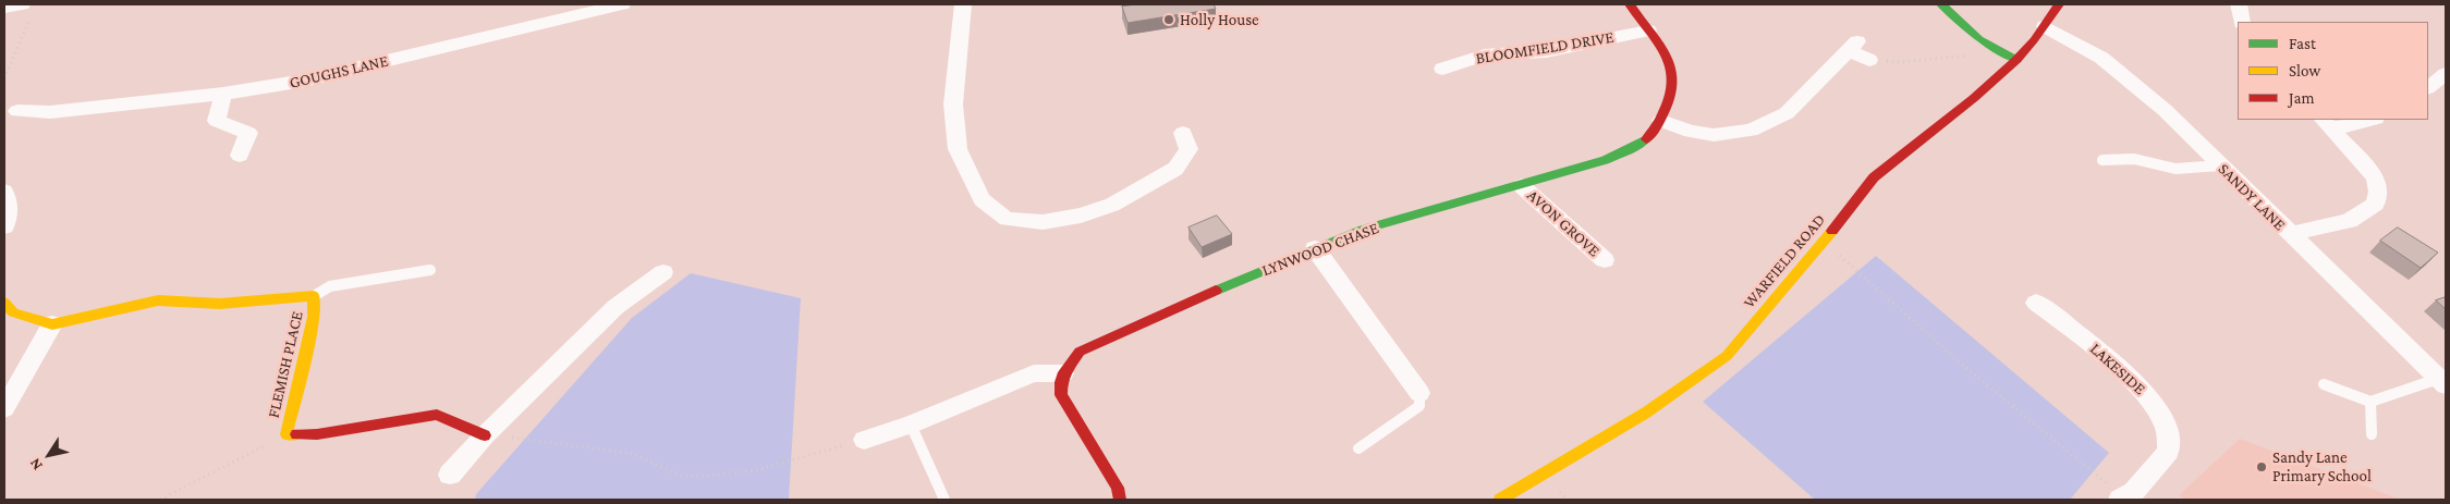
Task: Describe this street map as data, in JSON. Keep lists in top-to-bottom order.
{
  "streets": {
    "street": [
      "BLOOMFIELD DRIVE",
      "GOUGHS LANE",
      "SANDY LANE",
      "AVON GROVE",
      "LYNWOOD CHASE",
      "WARFIELD ROAD",
      "FLEMISH PLACE",
      "LAKESIDE"
    ]
  },
  "crossings": [
    ["BLOOMFIELD DRIVE", "LYNWOOD CHASE"],
    ["SANDY LANE", "WARFIELD ROAD"],
    ["AVON GROVE", "LYNWOOD CHASE"]
  ],
  "places": ["Holly House", "Sandy Lane Primary School"],
  "legend": ["Fast", "Slow", "Jam"],
  "north": "bottom left"
}
